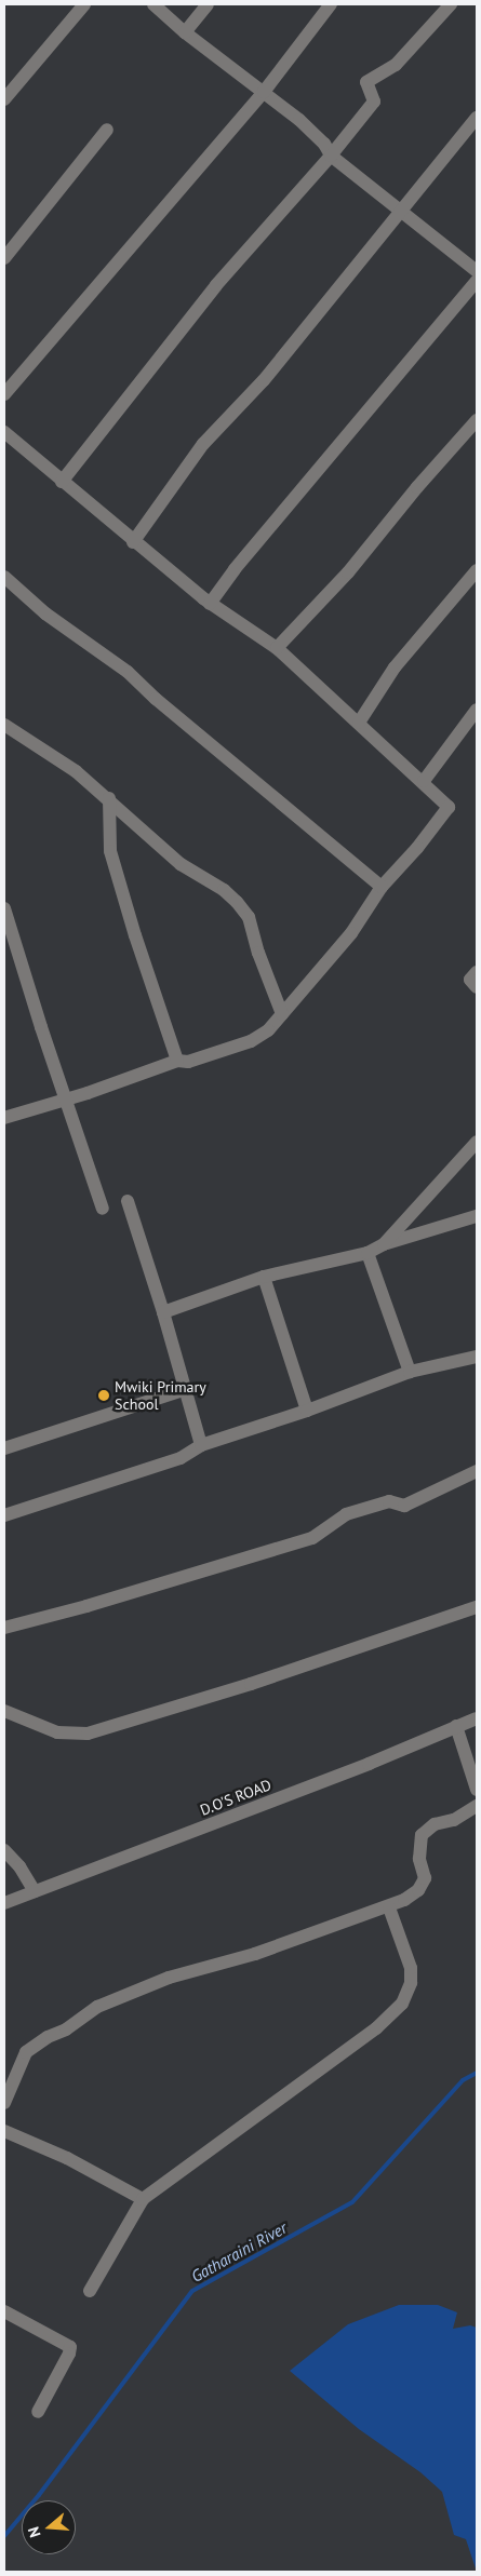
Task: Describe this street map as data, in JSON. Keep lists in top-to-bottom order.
{
  "streets": {
    "street": ["D.O'S ROAD"]
  },
  "water": ["Gatharaini River"],
  "places": ["Mwiki Primary School"],
  "north": "left"
}
